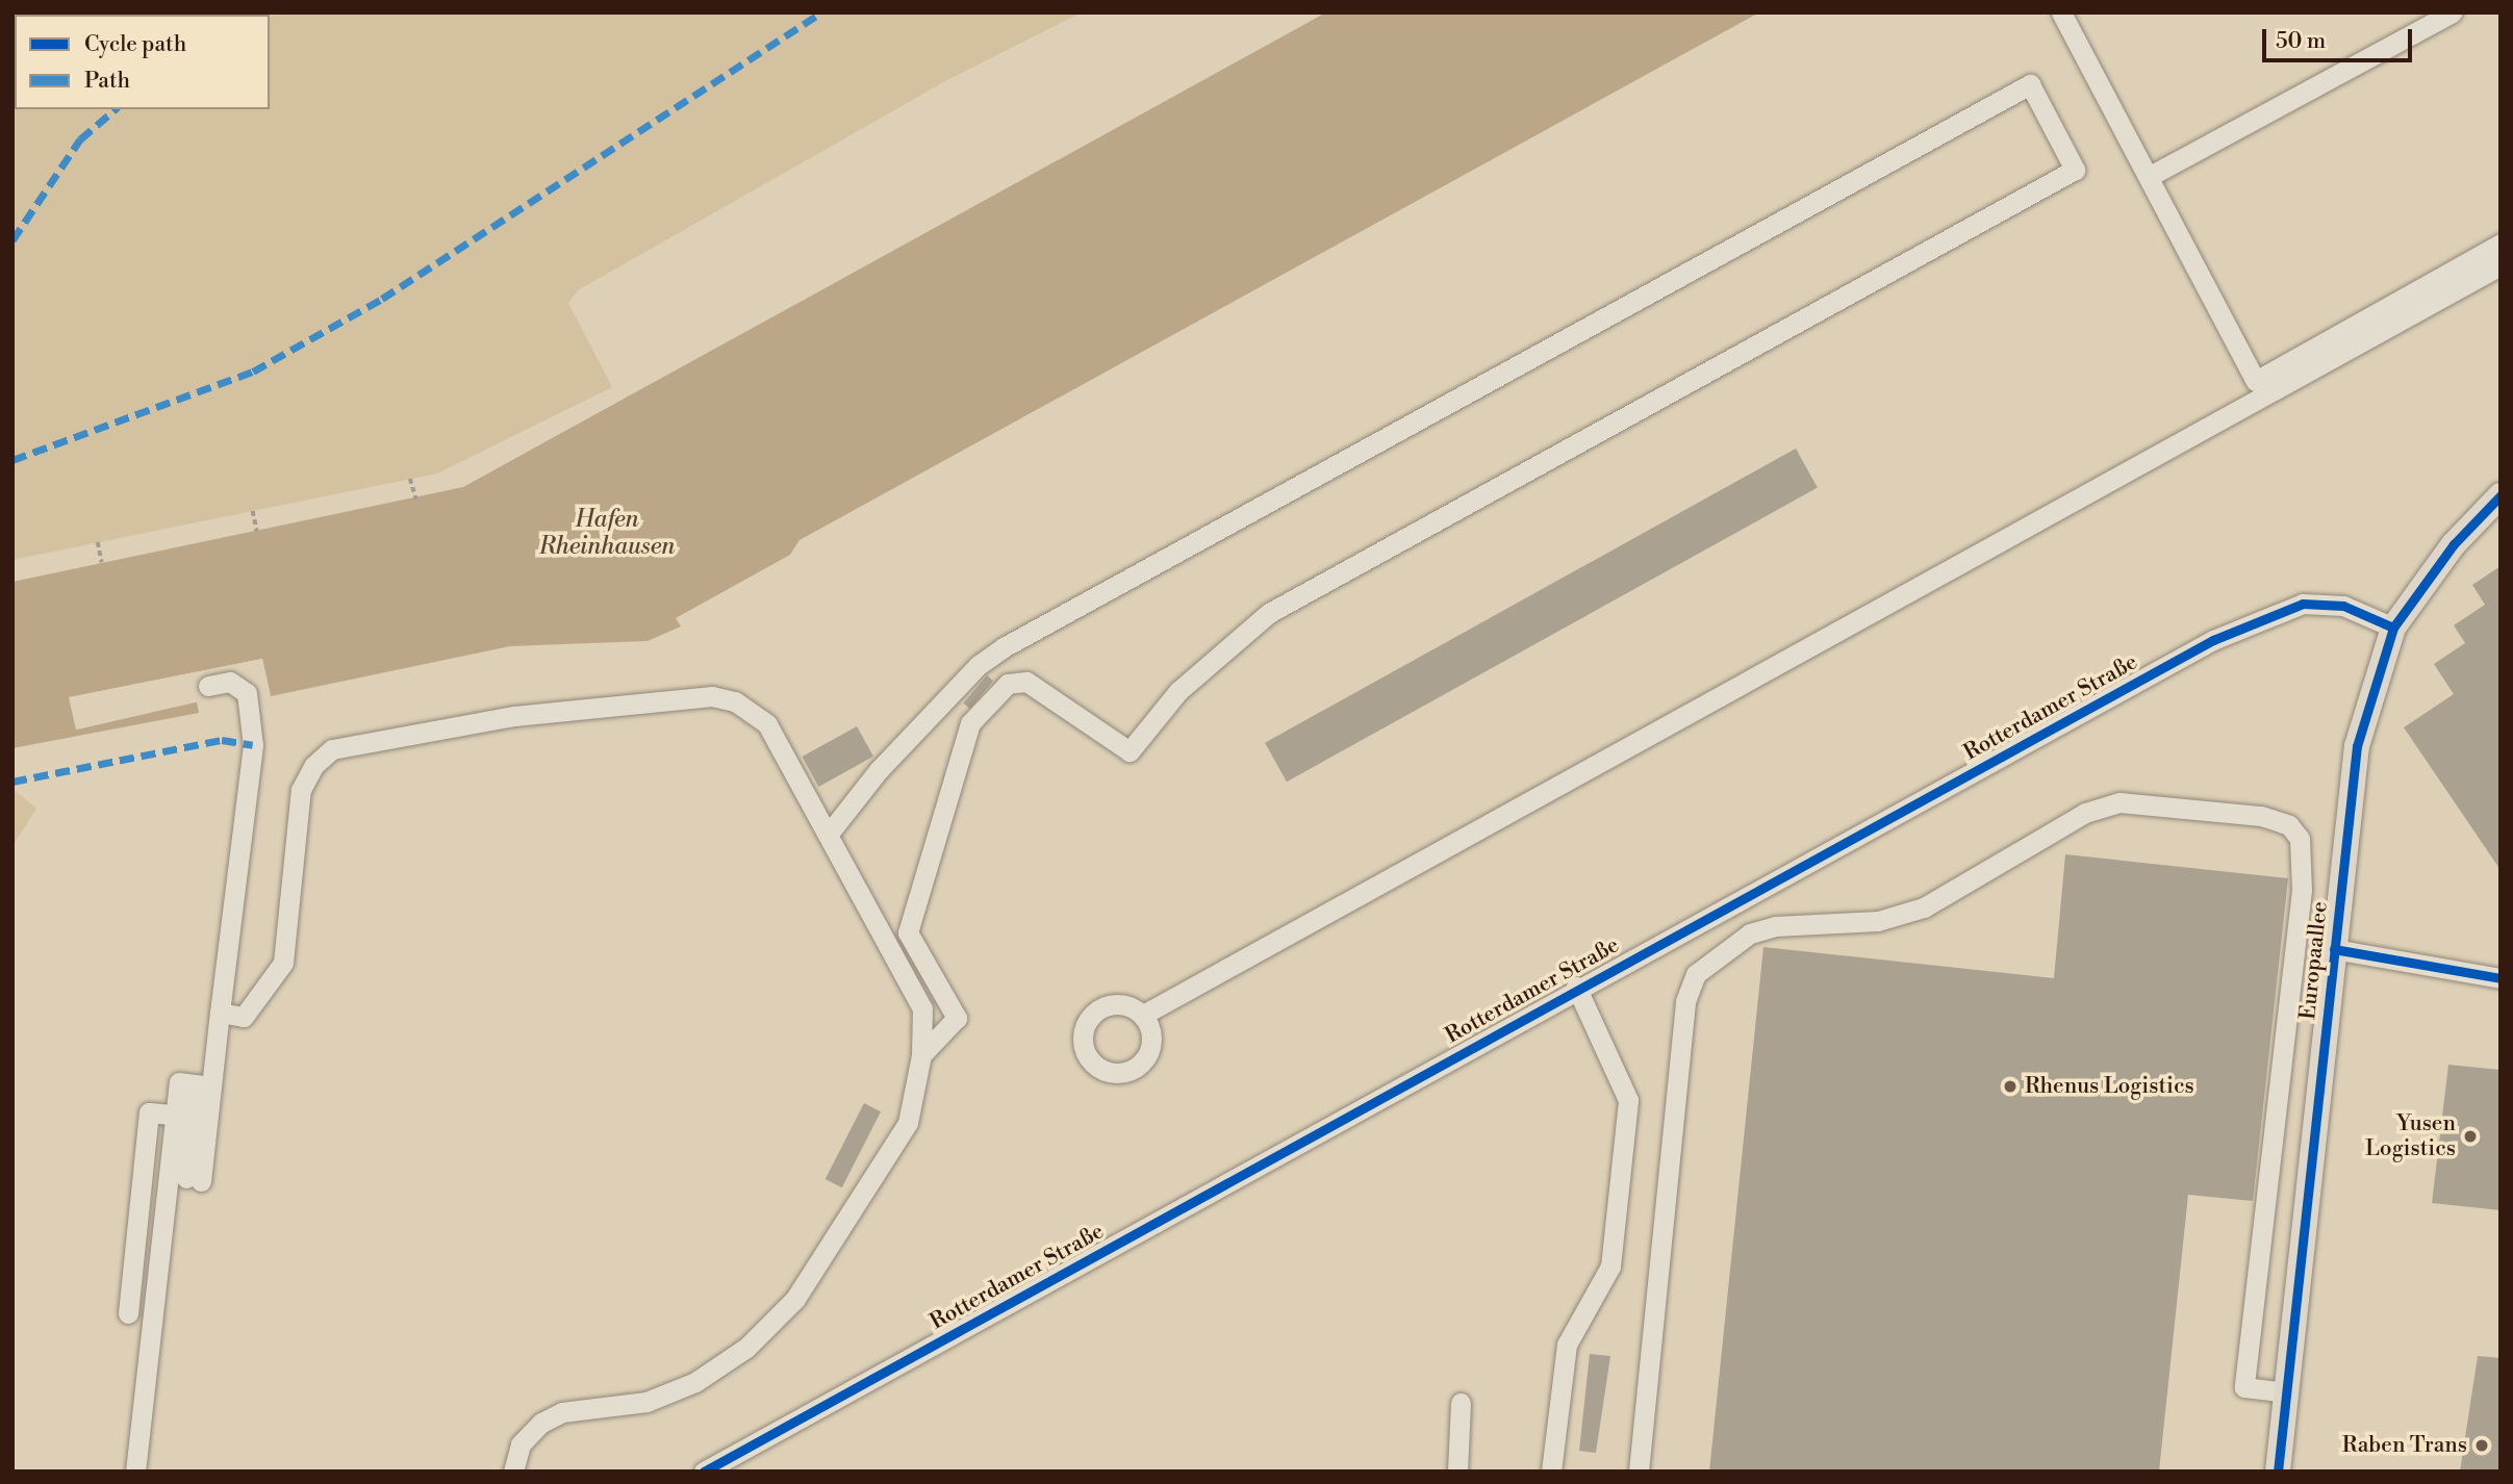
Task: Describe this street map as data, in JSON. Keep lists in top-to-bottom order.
{
  "streets": {
    "main road": ["Europaallee"],
    "street": ["Rotterdamer Straße"]
  },
  "crossings": [
    ["Rotterdamer Straße", "Europaallee"]
  ],
  "water": ["Hafen Rheinhausen"],
  "places": ["Rhenus Logistics", "Yusen Logistics", "Raben Trans"],
  "legend": ["Cycle path", "Path"],
  "scale_bar": "50 m"
}
